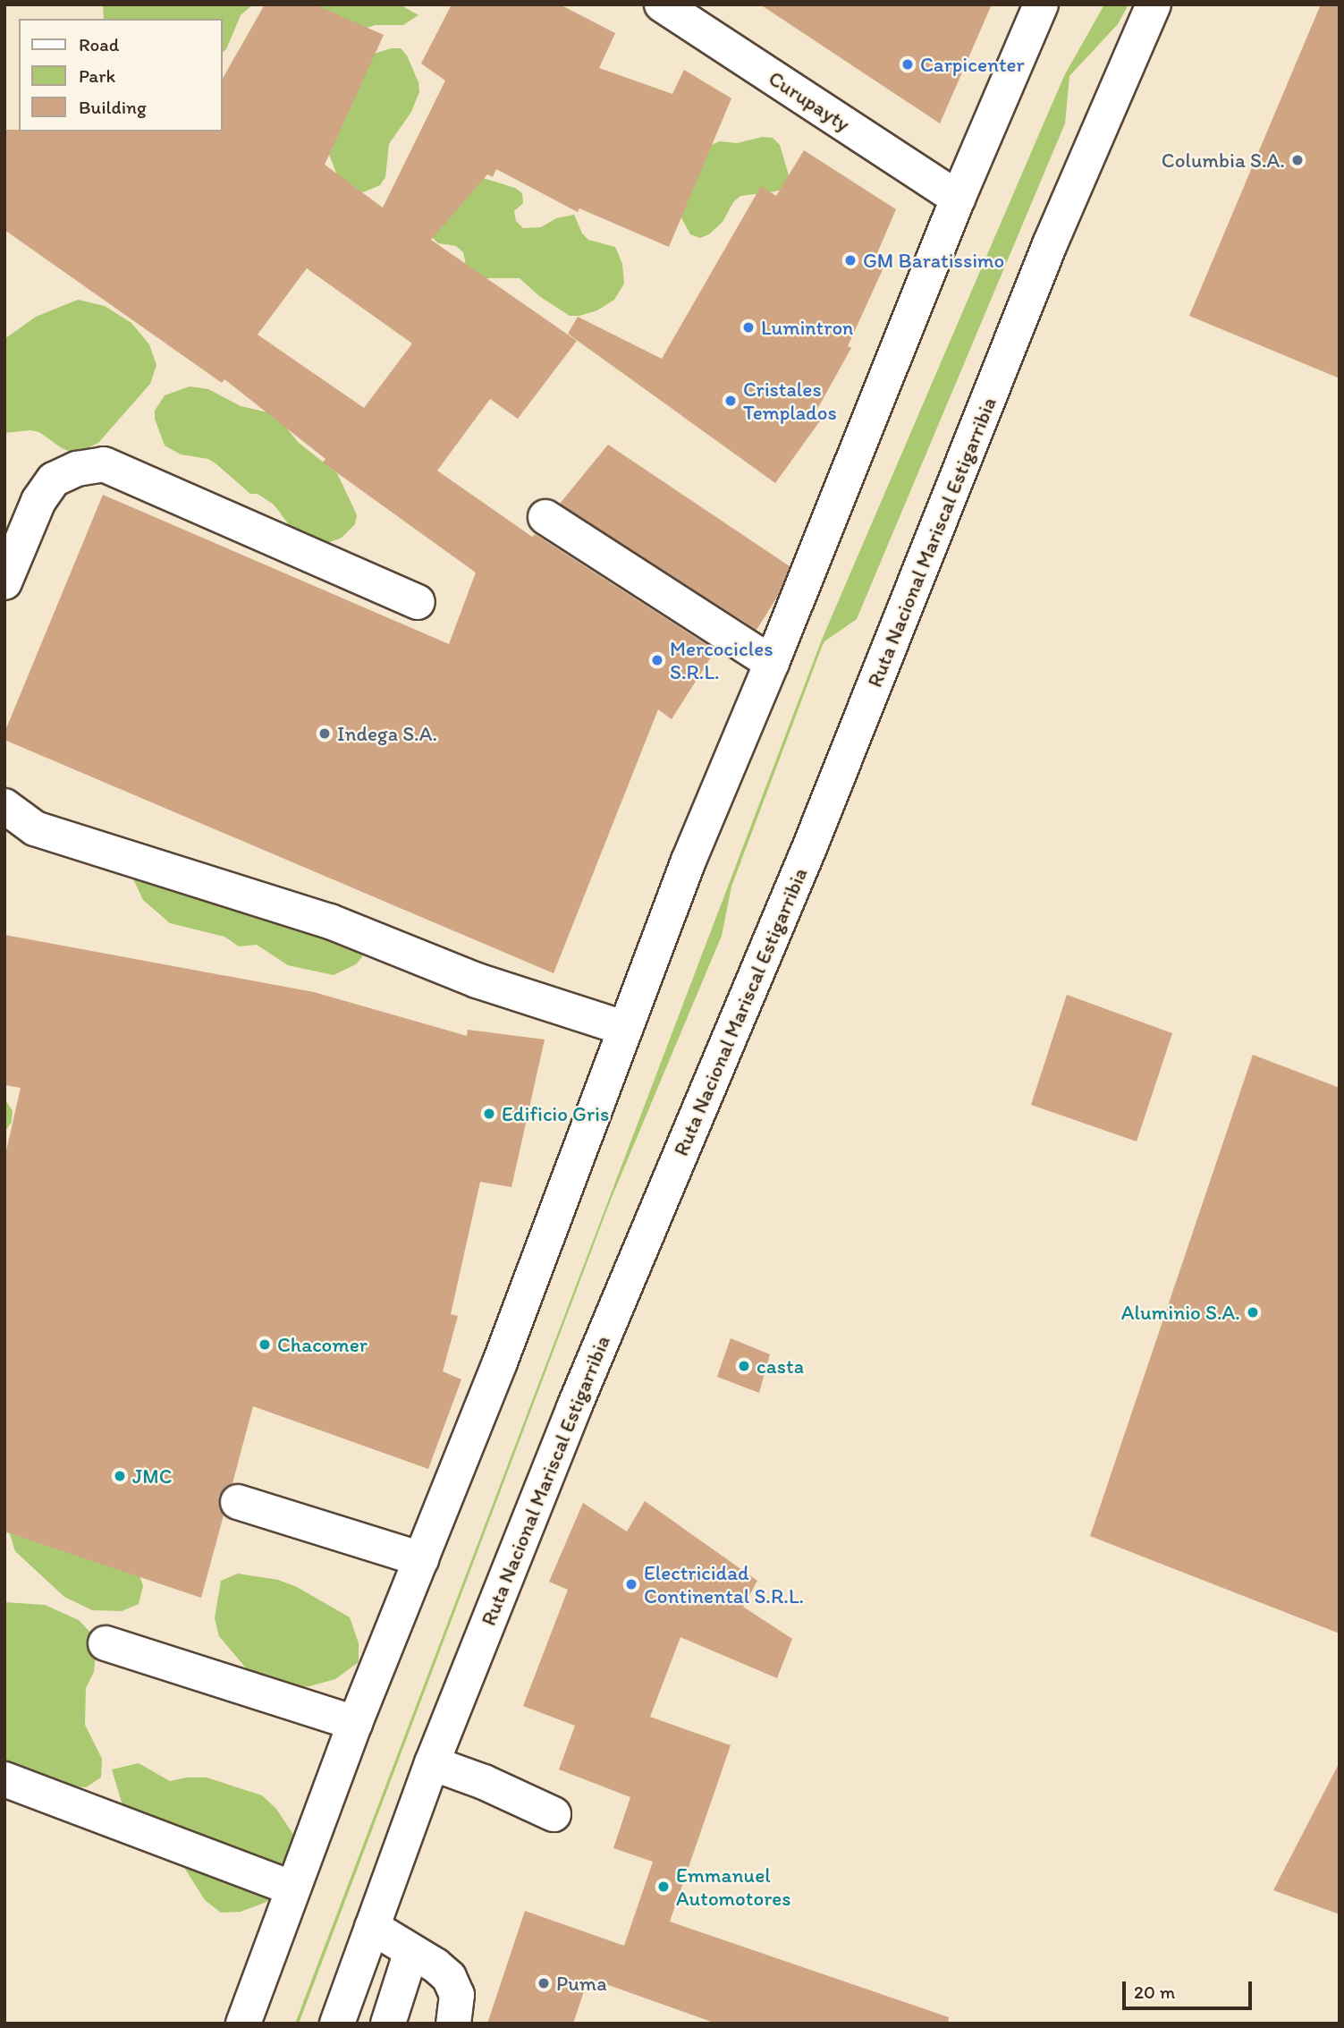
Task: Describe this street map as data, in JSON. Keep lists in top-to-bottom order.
{
  "streets": {
    "main road": ["Curupayty", "Ruta Nacional Mariscal Estigarribia"]
  },
  "places": [
    "Carpicenter",
    "Columbia S.A.",
    "GM Baratissimo",
    "Lumintron",
    "Cristales Templados",
    "Mercocicles S.R.L.",
    "Indega S.A.",
    "Edificio Gris",
    "Aluminio S.A.",
    "Chacomer",
    "casta",
    "JMC",
    "Electricidad Continental S.R.L.",
    "Emmanuel Automotores",
    "Puma"
  ],
  "legend": ["Road", "Park", "Building"],
  "scale_bar": "20 m"
}
